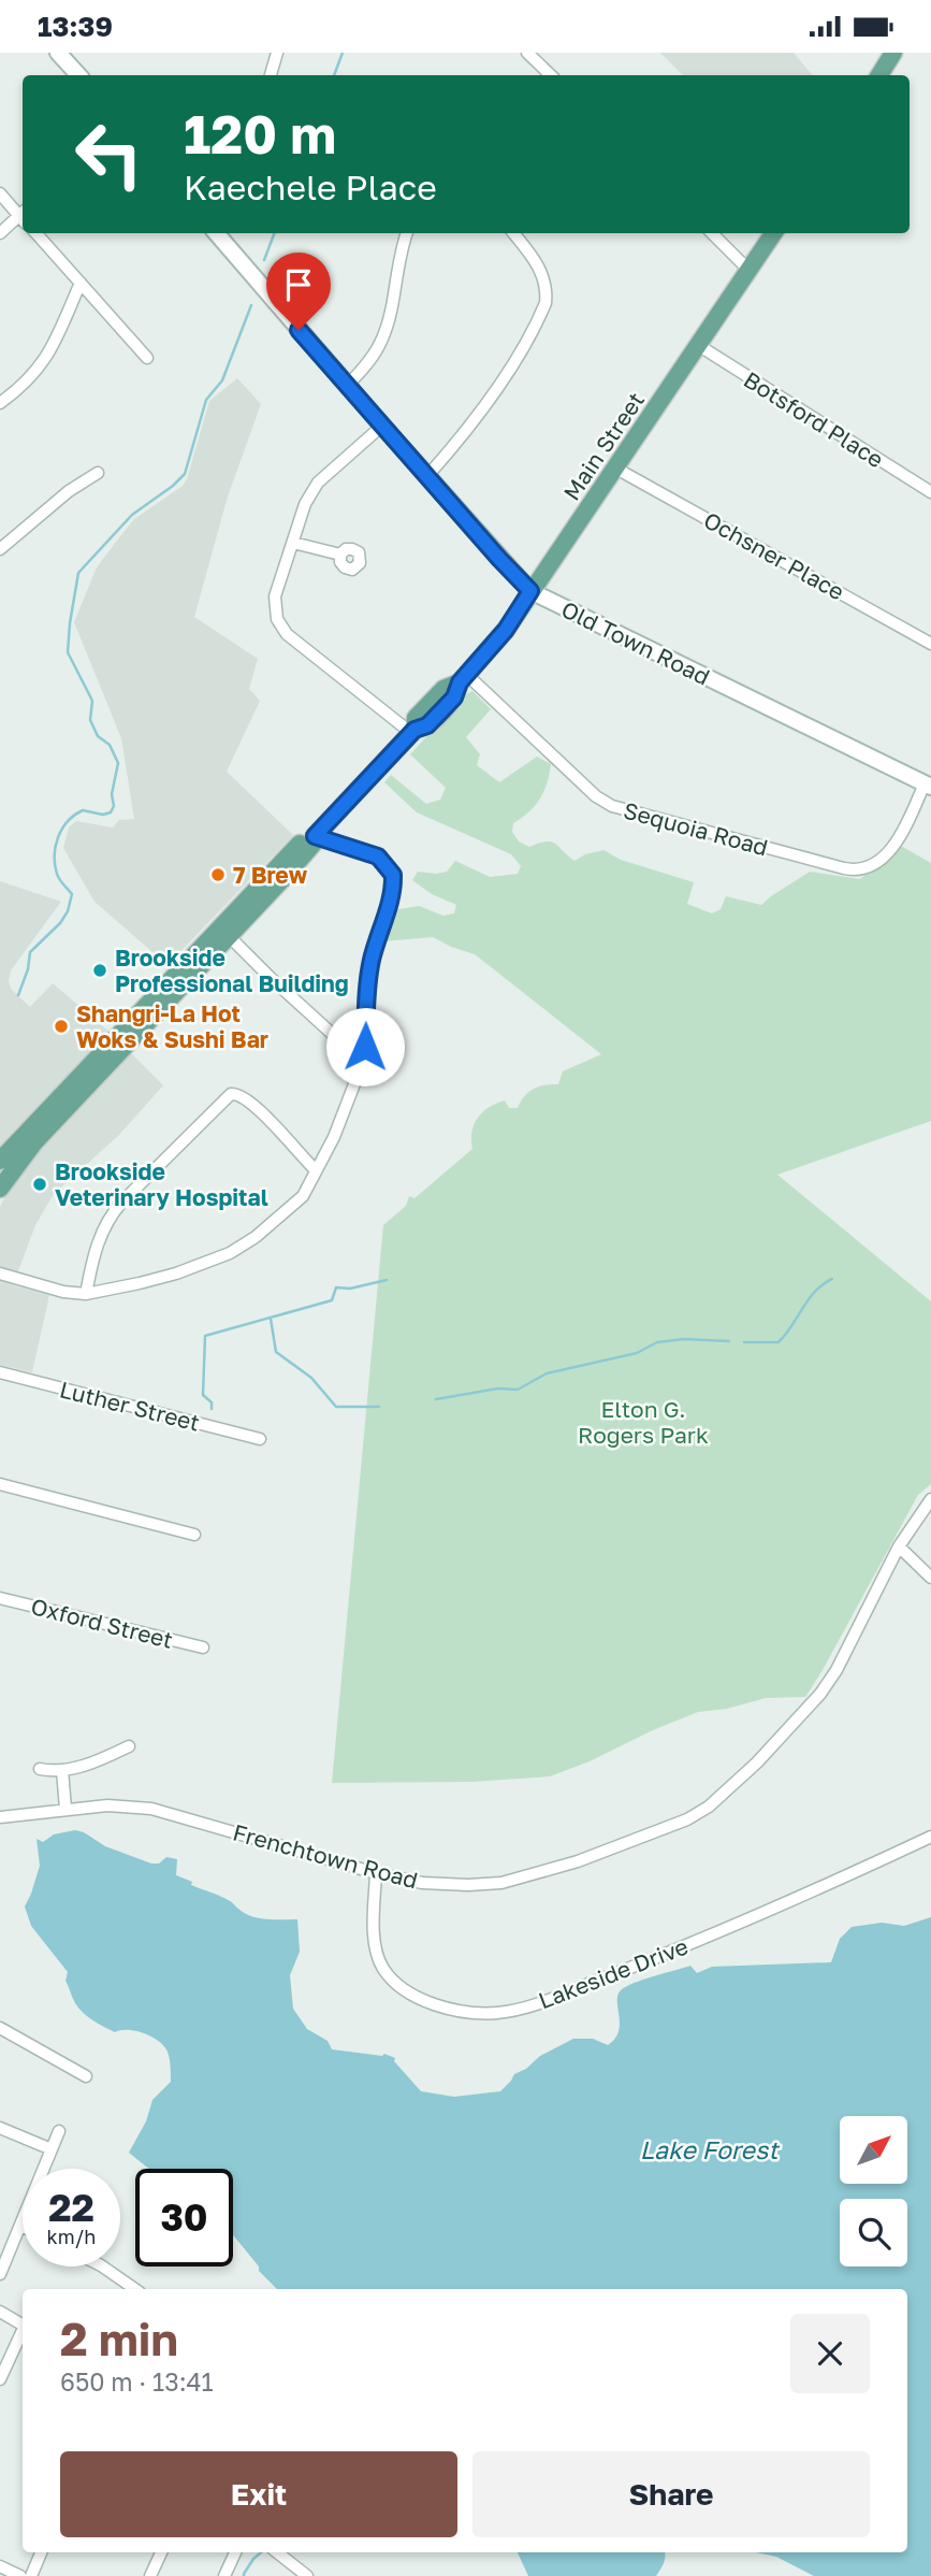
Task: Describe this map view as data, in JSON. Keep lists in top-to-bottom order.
{
  "streets": {
    "main road": ["Main Street", "Old Town Road"],
    "street": [
      "Botsford Place",
      "Ochsner Place",
      "Sequoia Road",
      "Luther Street",
      "Oxford Street",
      "Frenchtown Road",
      "Lakeside Drive"
    ]
  },
  "crossings": [
    ["Botsford Place", "Main Street"],
    ["Main Street", "Ochsner Place"],
    ["Main Street", "Old Town Road"],
    ["Main Street", "Sequoia Road"],
    ["Old Town Road", "Sequoia Road"],
    ["Frenchtown Road", "Lakeside Drive"]
  ],
  "water": ["Lake Forest"],
  "parks": ["Elton G. Rogers Park"],
  "places": [
    "7 Brew",
    "Brookside Professional Building",
    "Shangri-La Hot Woks & Sushi Bar",
    "Brookside Veterinary Hospital"
  ],
  "north": "top right",
  "page": {
    "status": "13:39",
    "turn": ["120 m", "Kaechele Place"],
    "speed": "22 km/h",
    "limit": "30",
    "heading": ["2 min", "650 m · 13:41"],
    "buttons": ["Exit", "Share"]
  }
}
